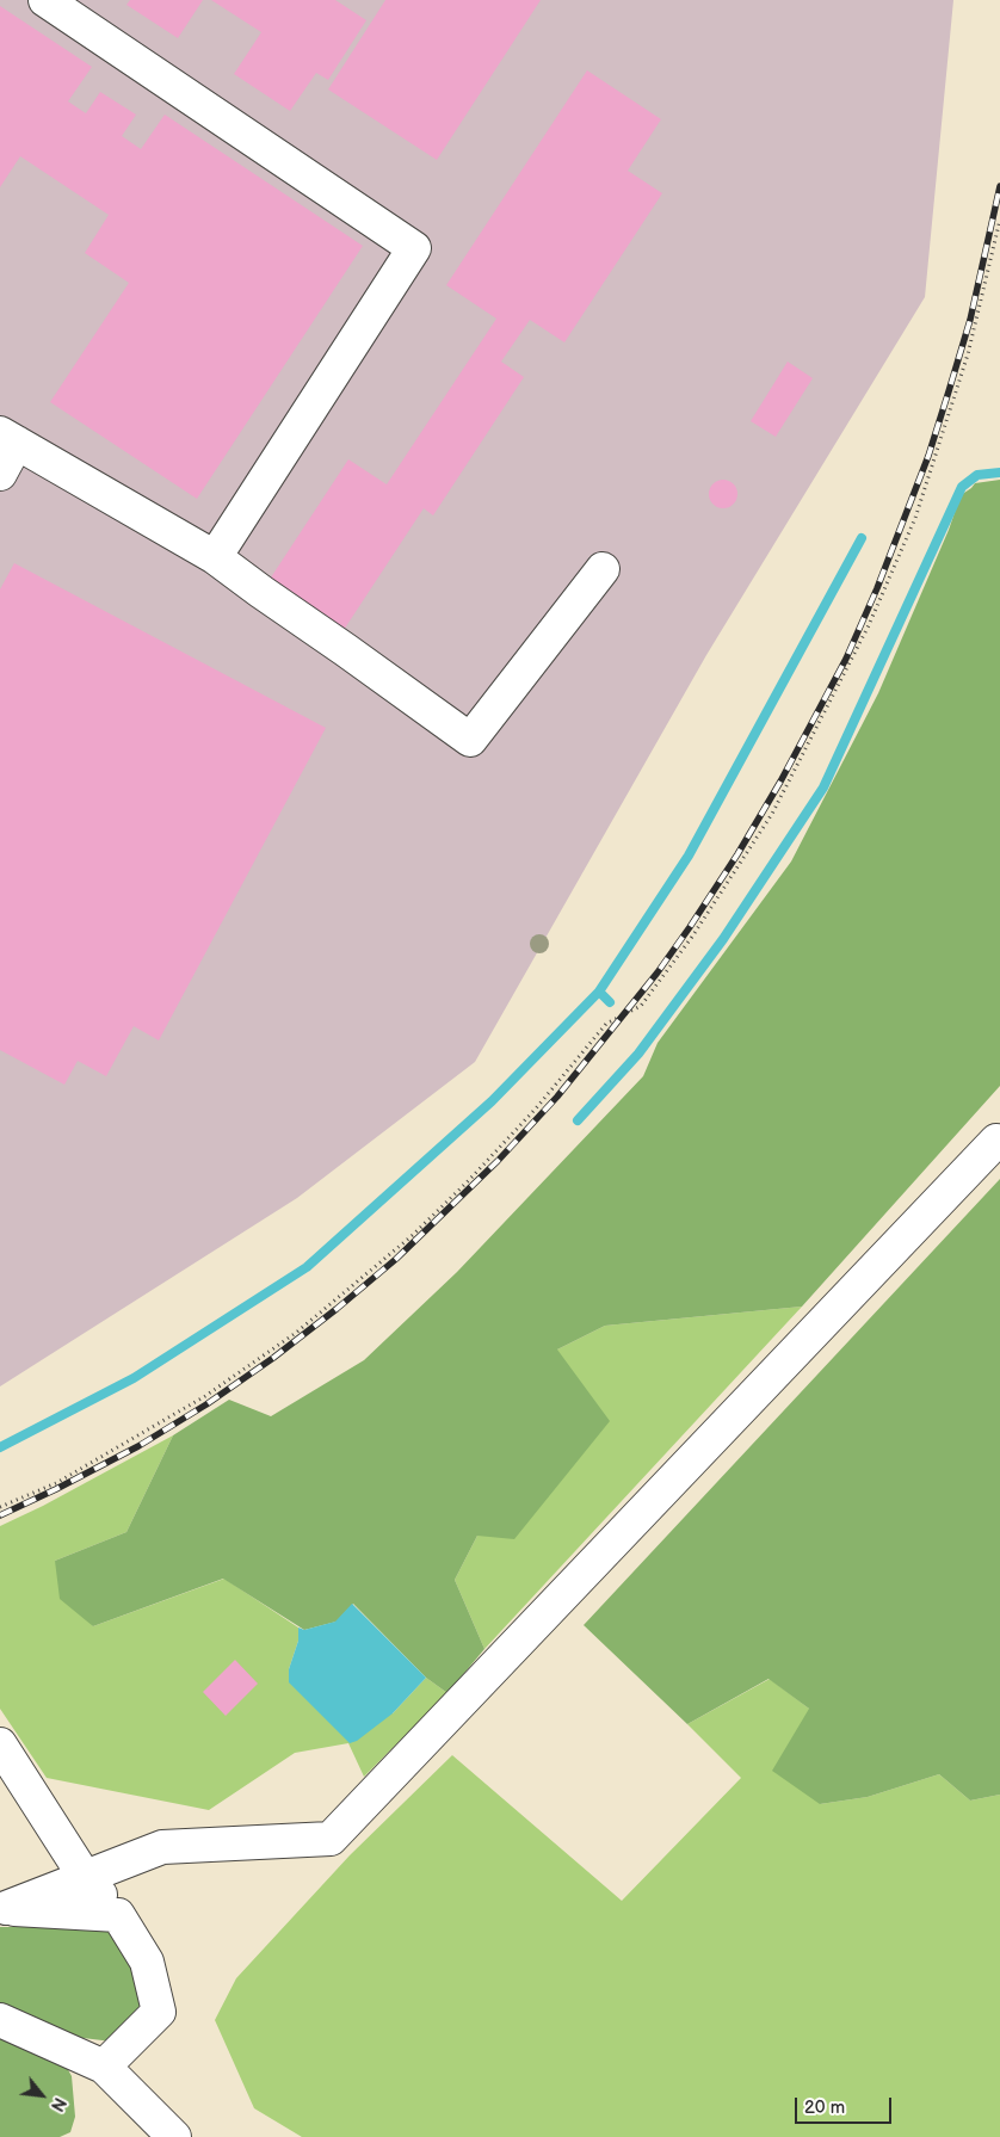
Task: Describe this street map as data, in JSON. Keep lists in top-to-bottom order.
{
  "scale_bar": "20 m",
  "north": "bottom right"
}
